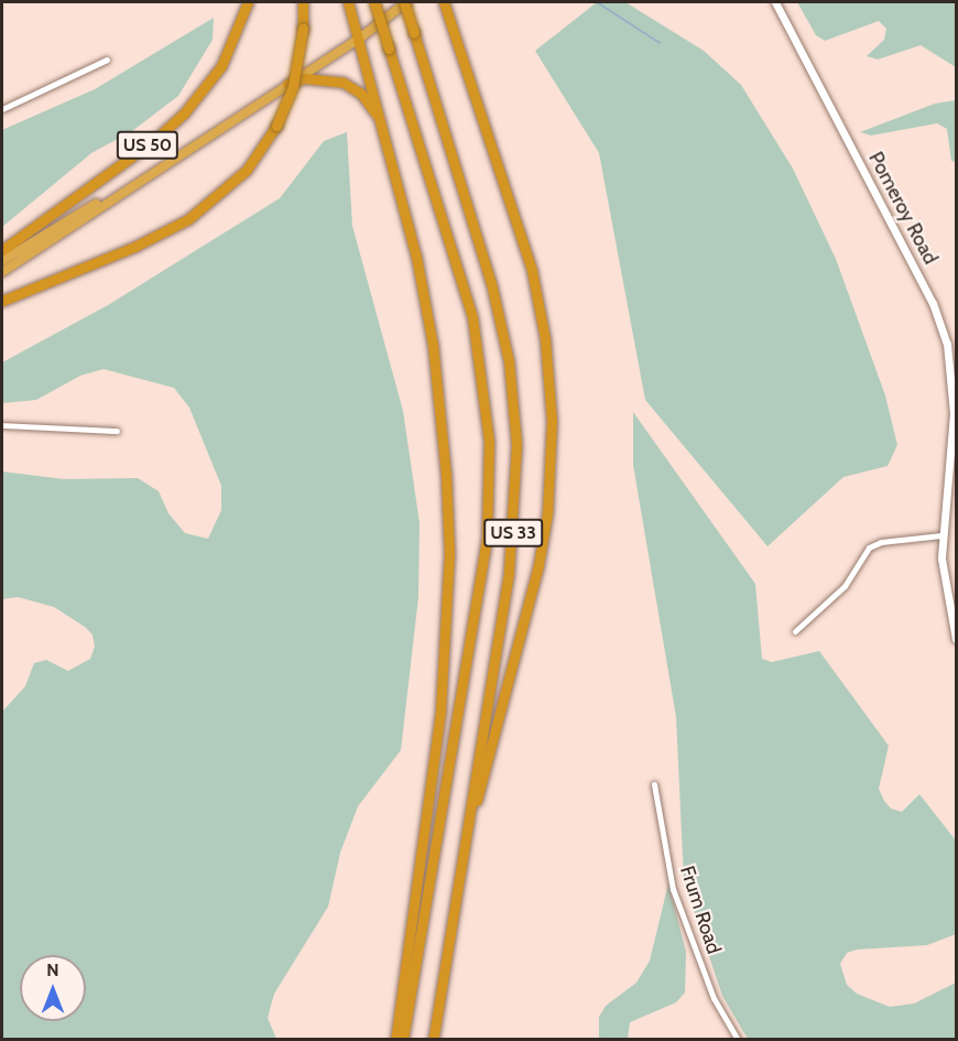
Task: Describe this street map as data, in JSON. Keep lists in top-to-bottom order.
{
  "streets": {
    "highway": ["US 50", "US 33"],
    "street": ["Pomeroy Road", "Frum Road"]
  },
  "north": "top"
}
